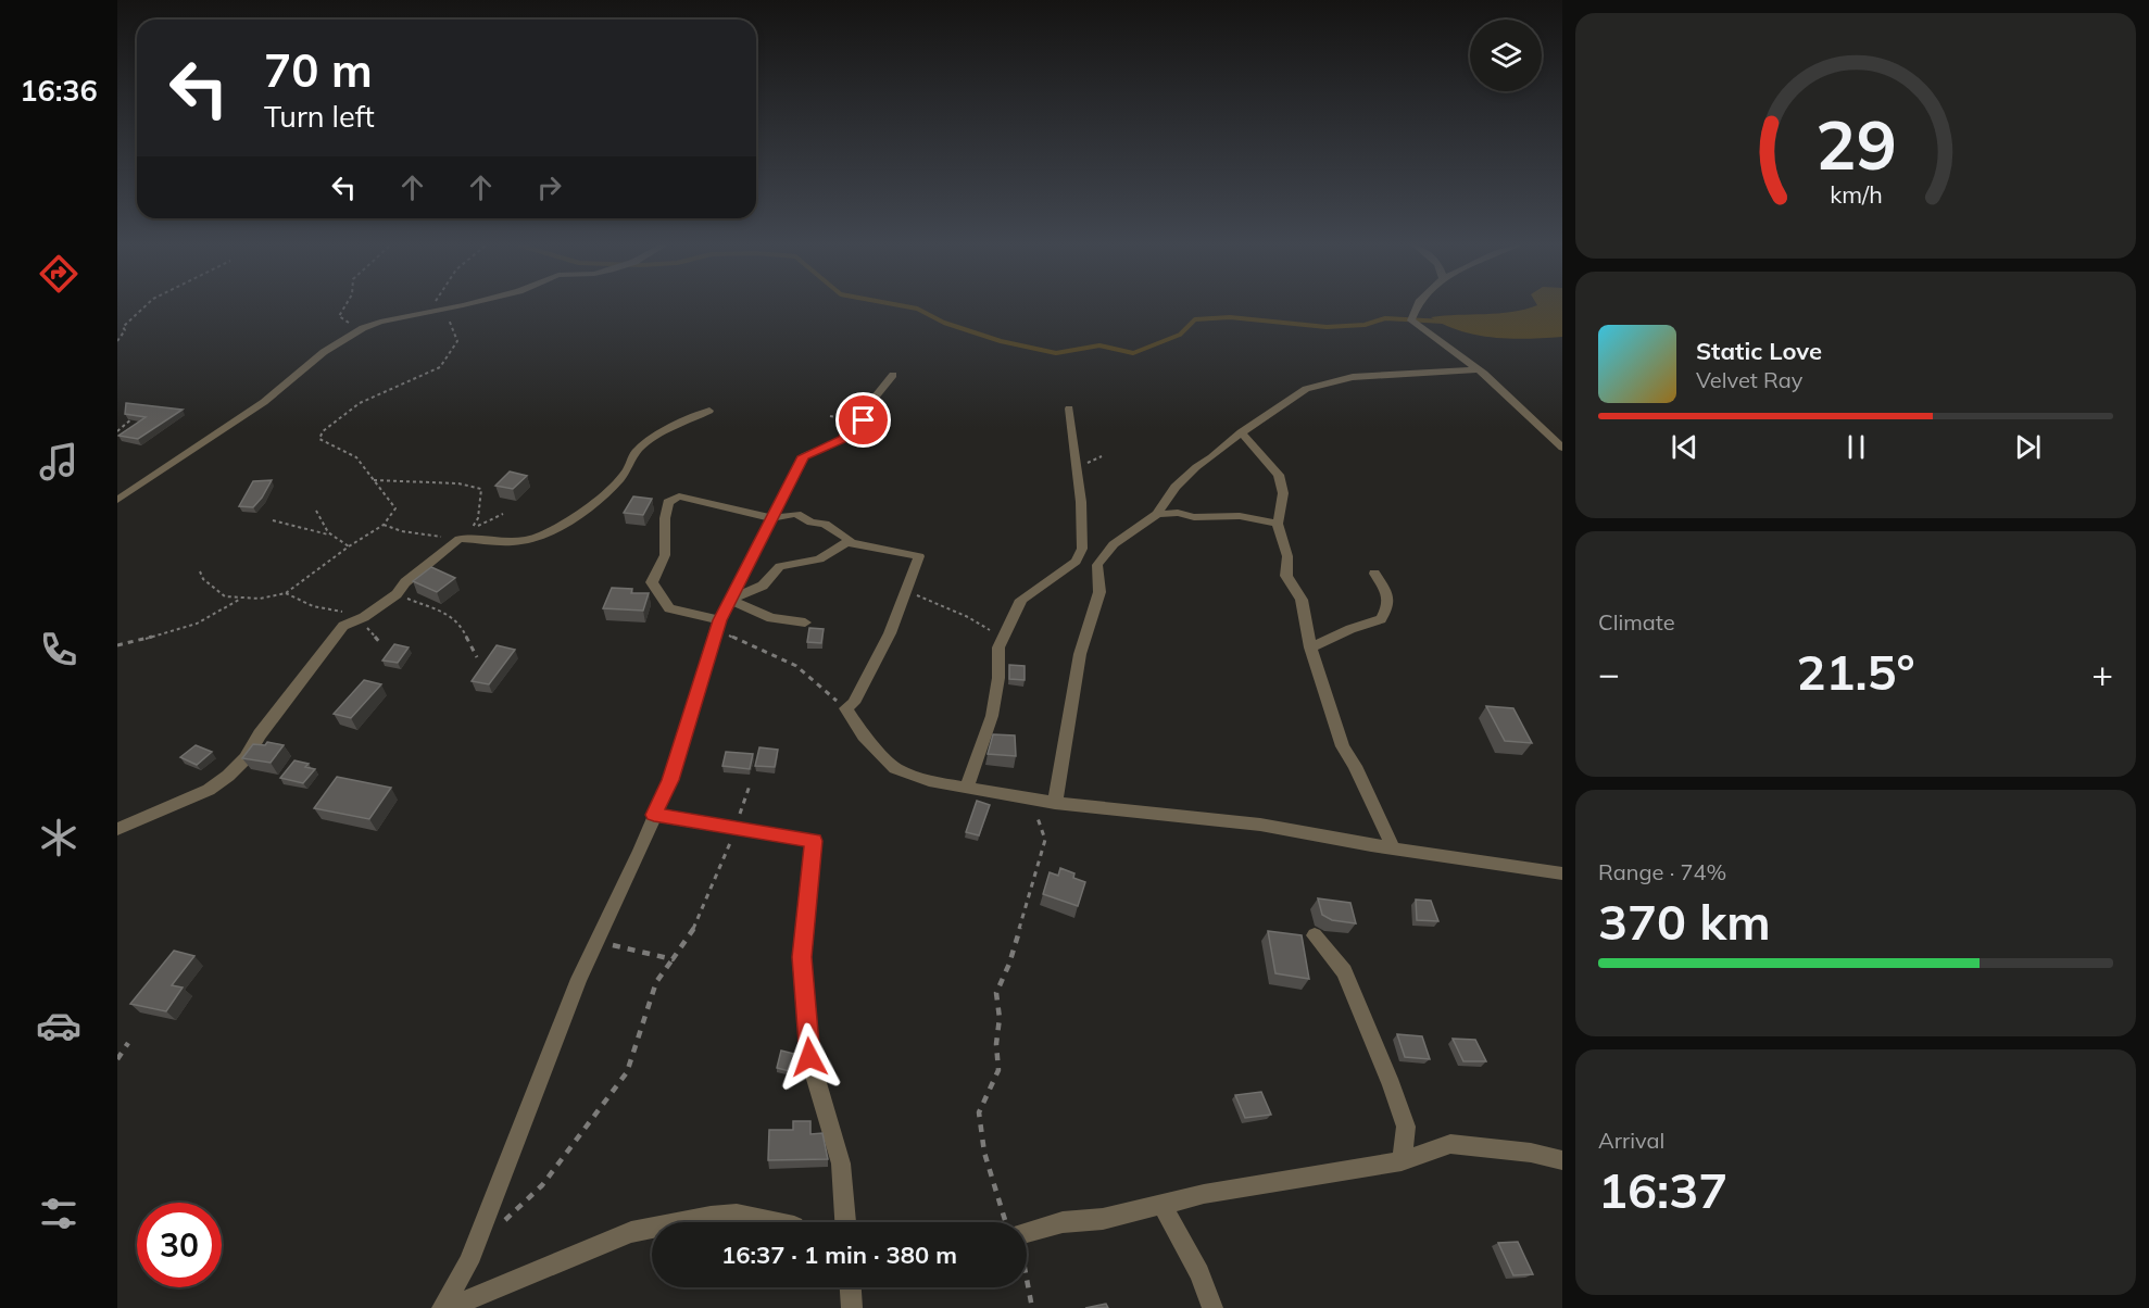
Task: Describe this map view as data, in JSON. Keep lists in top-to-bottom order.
{
  "page": {
    "tabs": "16:36",
    "turn": ["70 m", "Turn left"],
    "song": ["Static Love", "Velvet Ray"],
    "tile": [
      "Climate",
      ["Range · 74%", "370 km"],
      ["Arrival", "16:37"]
    ],
    "heat": ["−", "21.5°", "+"],
    "limit": "30",
    "trip": "16:37 · 1 min · 380 m",
    "gauge": ["29", "km/h"]
  }
}
